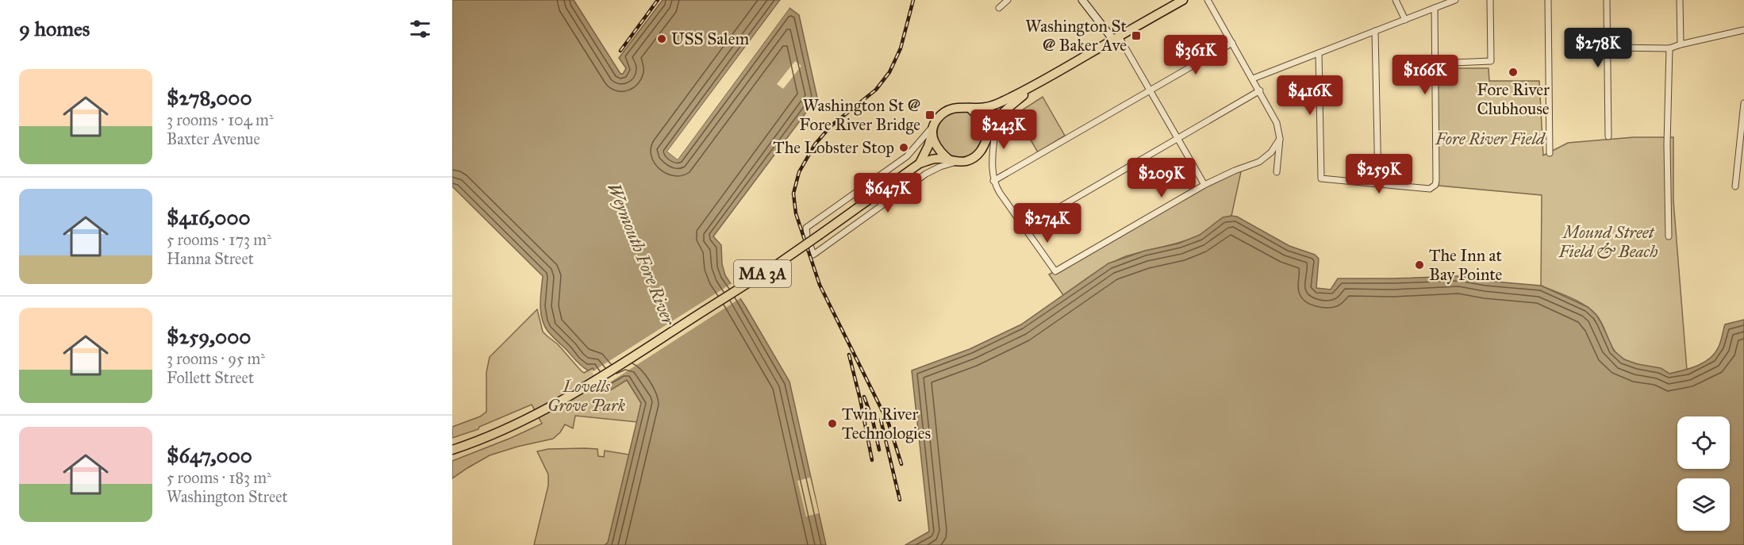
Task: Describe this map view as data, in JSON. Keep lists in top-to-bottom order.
{
  "streets": {
    "main road": ["MA 3A"]
  },
  "water": ["Weymouth Fore River"],
  "parks": ["Fore River Field", "Mound Street Field & Beach", "Lovells Grove Park"],
  "places": {
    "transit": ["Washington St @ Baker Ave", "Washington St @ Fore River Bridge"],
    "other": [
      "USS Salem",
      "Fore River Clubhouse",
      "The Lobster Stop",
      "The Inn at Bay Pointe",
      "Twin River Technologies"
    ]
  },
  "page": {
    "heading": "9 homes",
    "price": [
      "$278K",
      "$361K",
      "$166K",
      "$416K",
      "$243K",
      "$259K",
      "$209K",
      "$647K",
      "$274K"
    ],
    "list": [
      {
        "name": "$278,000",
        "note": "3 rooms · 104 m² · Baxter Avenue"
      },
      {
        "name": "$416,000",
        "note": "5 rooms · 173 m² · Hanna Street"
      },
      {
        "name": "$259,000",
        "note": "3 rooms · 95 m² · Follett Street"
      },
      {
        "name": "$647,000",
        "note": "5 rooms · 183 m² · Washington Street"
      }
    ]
  }
}
